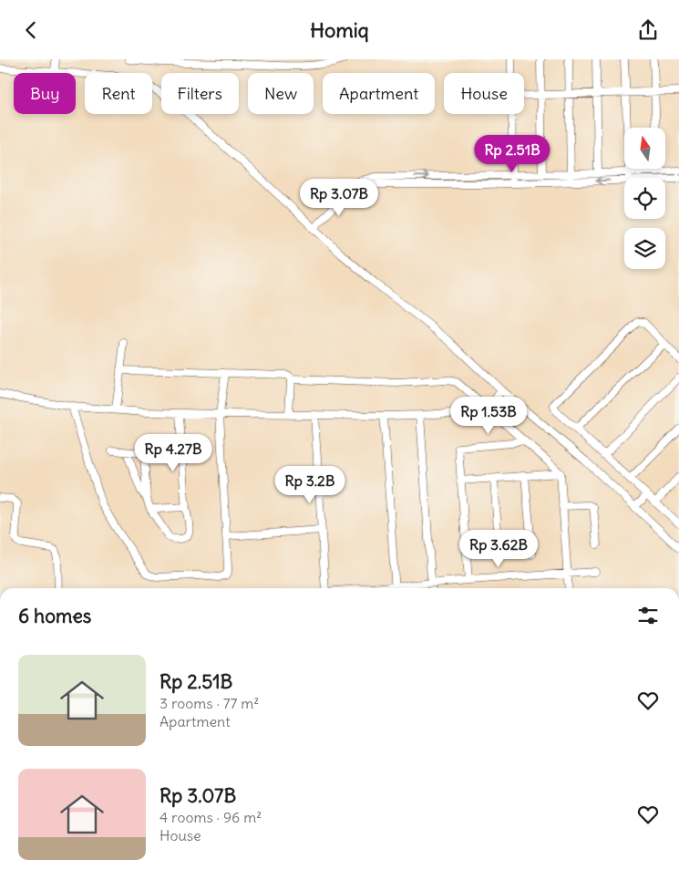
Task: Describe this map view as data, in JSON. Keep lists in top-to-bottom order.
{
  "north": "top",
  "page": {
    "header": "Homiq",
    "chip": [
      "Buy",
      "Rent",
      "Filters",
      "New",
      "Apartment",
      "House"
    ],
    "price": [
      "Rp 2.51B",
      "Rp 3.07B",
      "Rp 1.53B",
      "Rp 4.27B",
      "Rp 3.2B",
      "Rp 3.62B"
    ],
    "heading": "6 homes",
    "list": [
      {
        "name": "Rp 2.51B",
        "note": "3 rooms · 77 m² · Apartment"
      },
      {
        "name": "Rp 3.07B",
        "note": "4 rooms · 96 m² · House"
      }
    ]
  }
}
